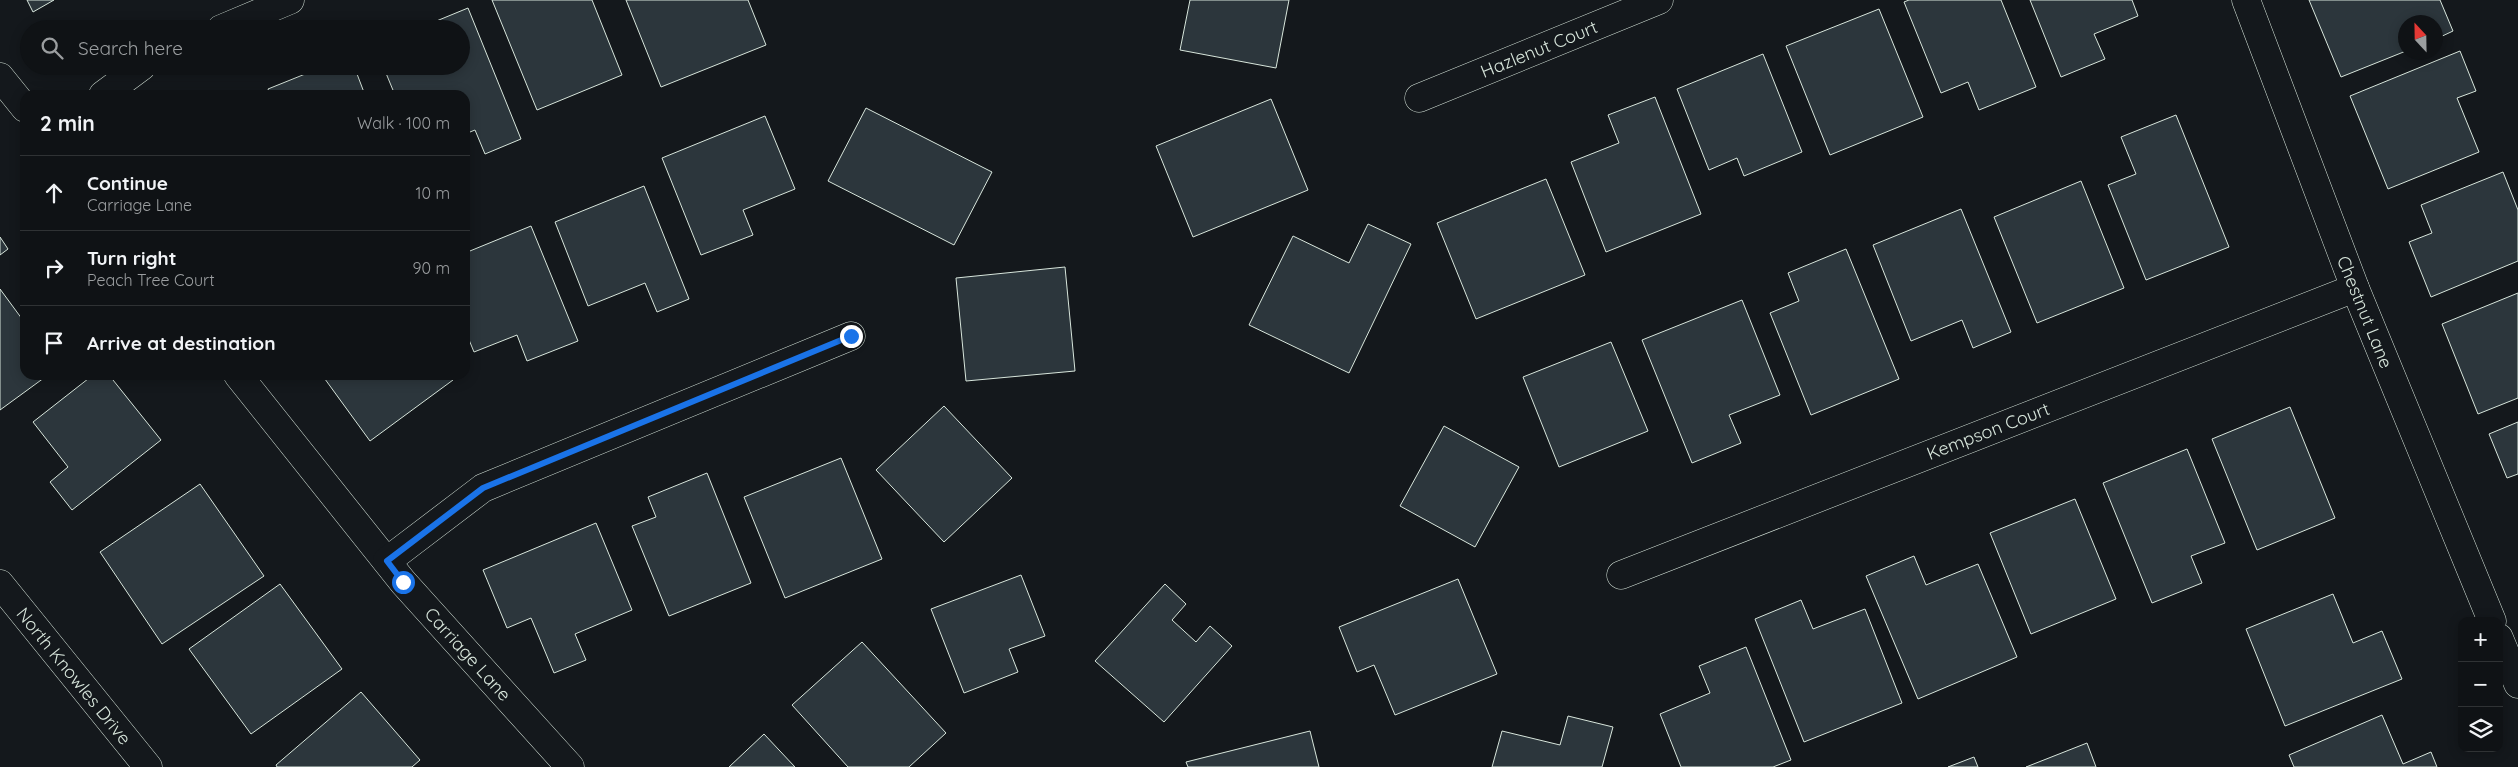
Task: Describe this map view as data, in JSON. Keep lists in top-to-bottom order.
{
  "streets": {
    "street": [
      "Hazlenut Court",
      "Chestnut Lane",
      "Kempson Court",
      "Carriage Lane",
      "North Knowles Drive"
    ]
  },
  "crossings": [
    ["Chestnut Lane", "Kempson Court"]
  ],
  "north": "top",
  "page": {
    "search": "Search here",
    "heading": ["2 min", "Walk · 100 m"],
    "list": [
      ["Continue", "Carriage Lane", "10 m"],
      ["Turn right", "Peach Tree Court", "90 m"],
      "Arrive at destination"
    ],
    "map_buttons": ["+", "−"]
  }
}
